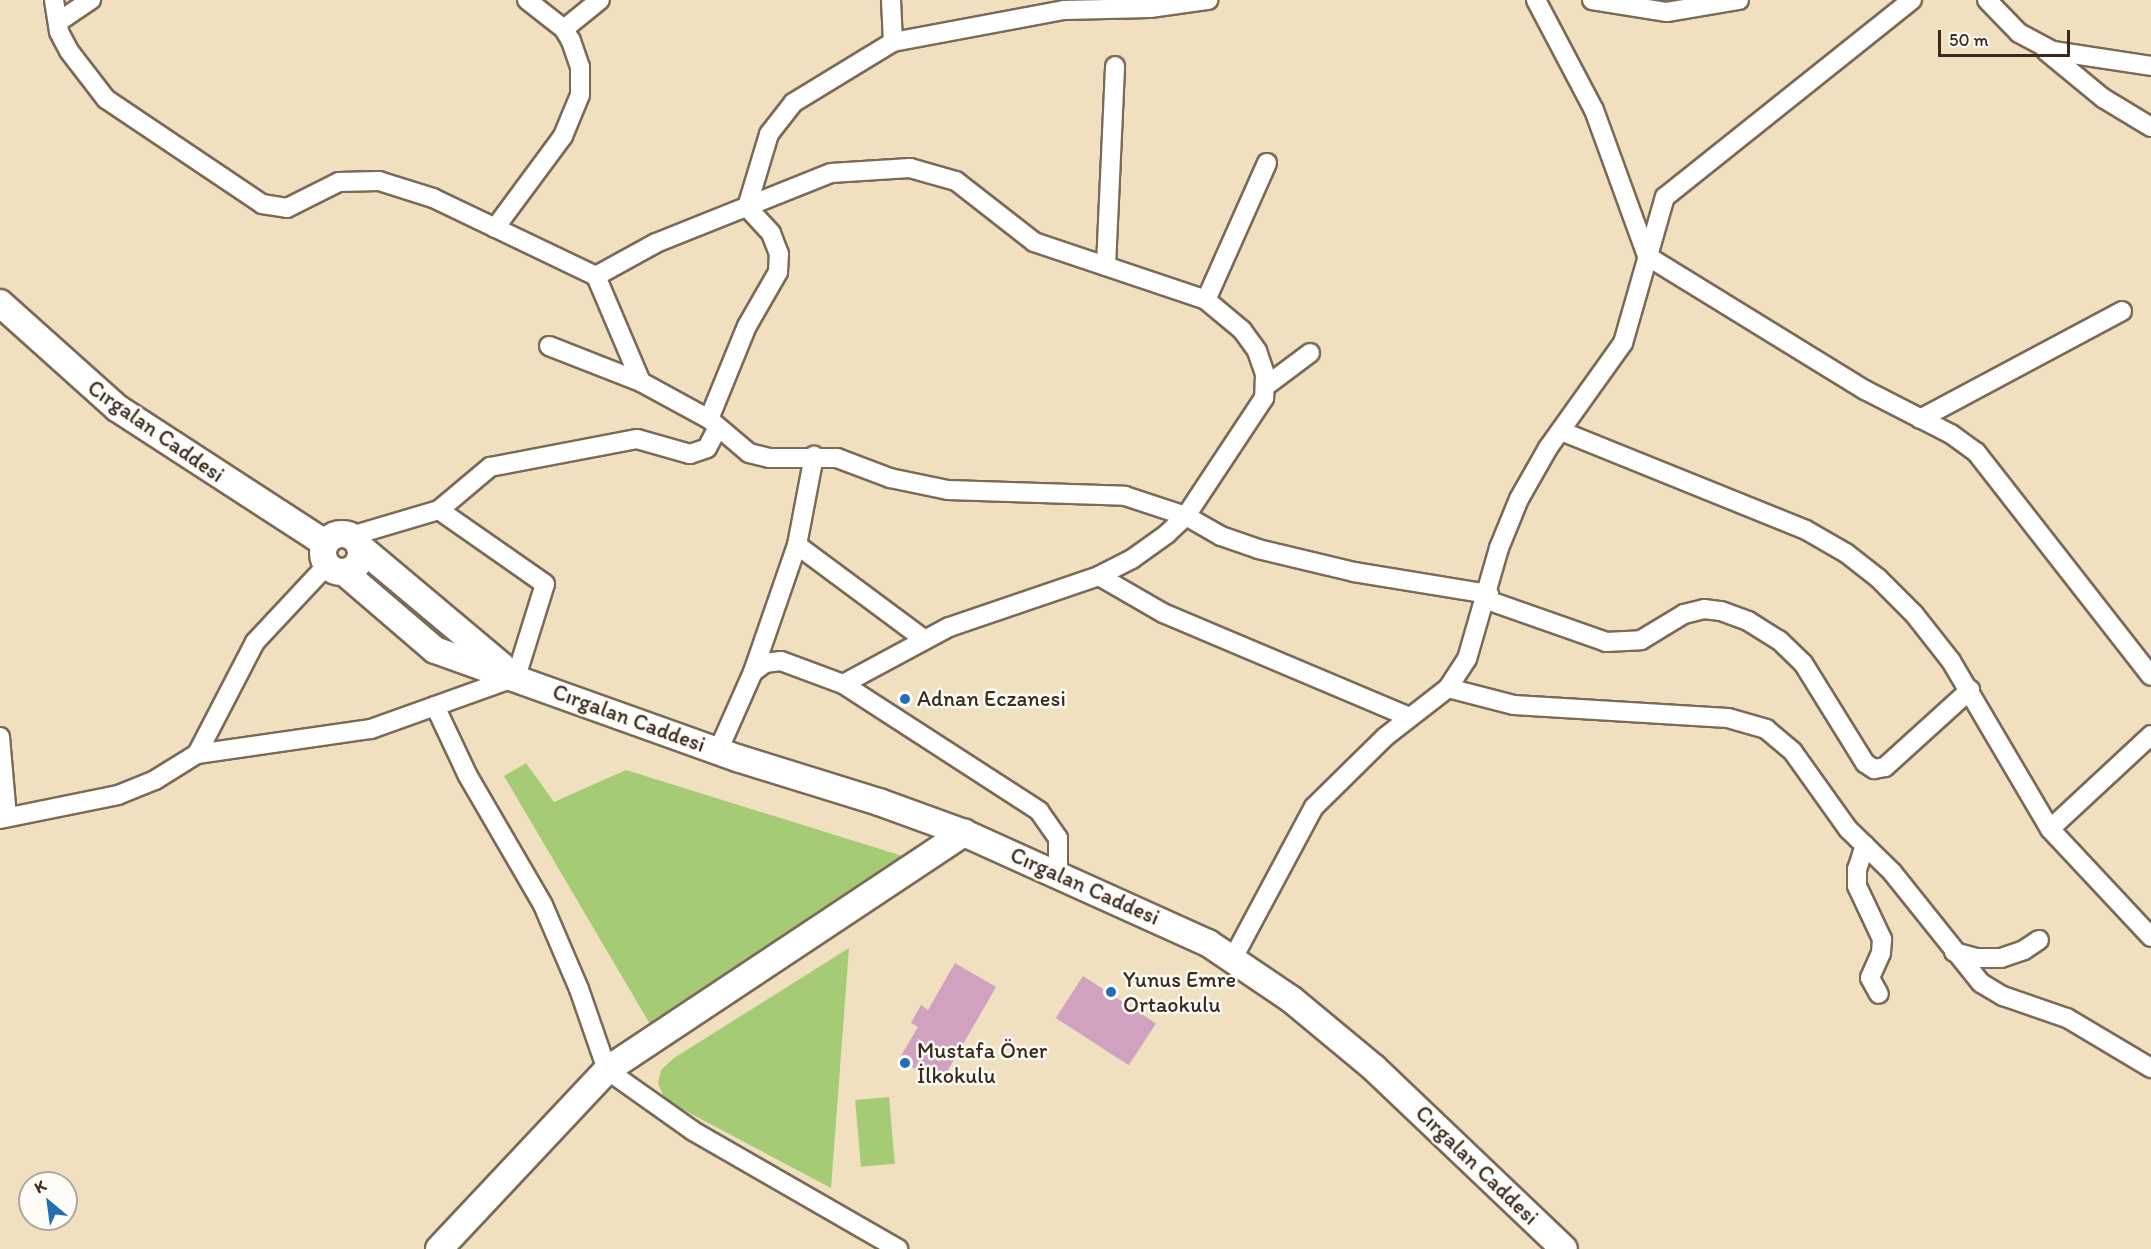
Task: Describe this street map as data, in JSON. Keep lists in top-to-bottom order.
{
  "streets": {
    "street": ["Cırgalan Caddesi"]
  },
  "places": ["Adnan Eczanesi", "Yunus Emre Ortaokulu", "Mustafa Öner İlkokulu"],
  "scale_bar": "50 m",
  "north": "top left"
}
